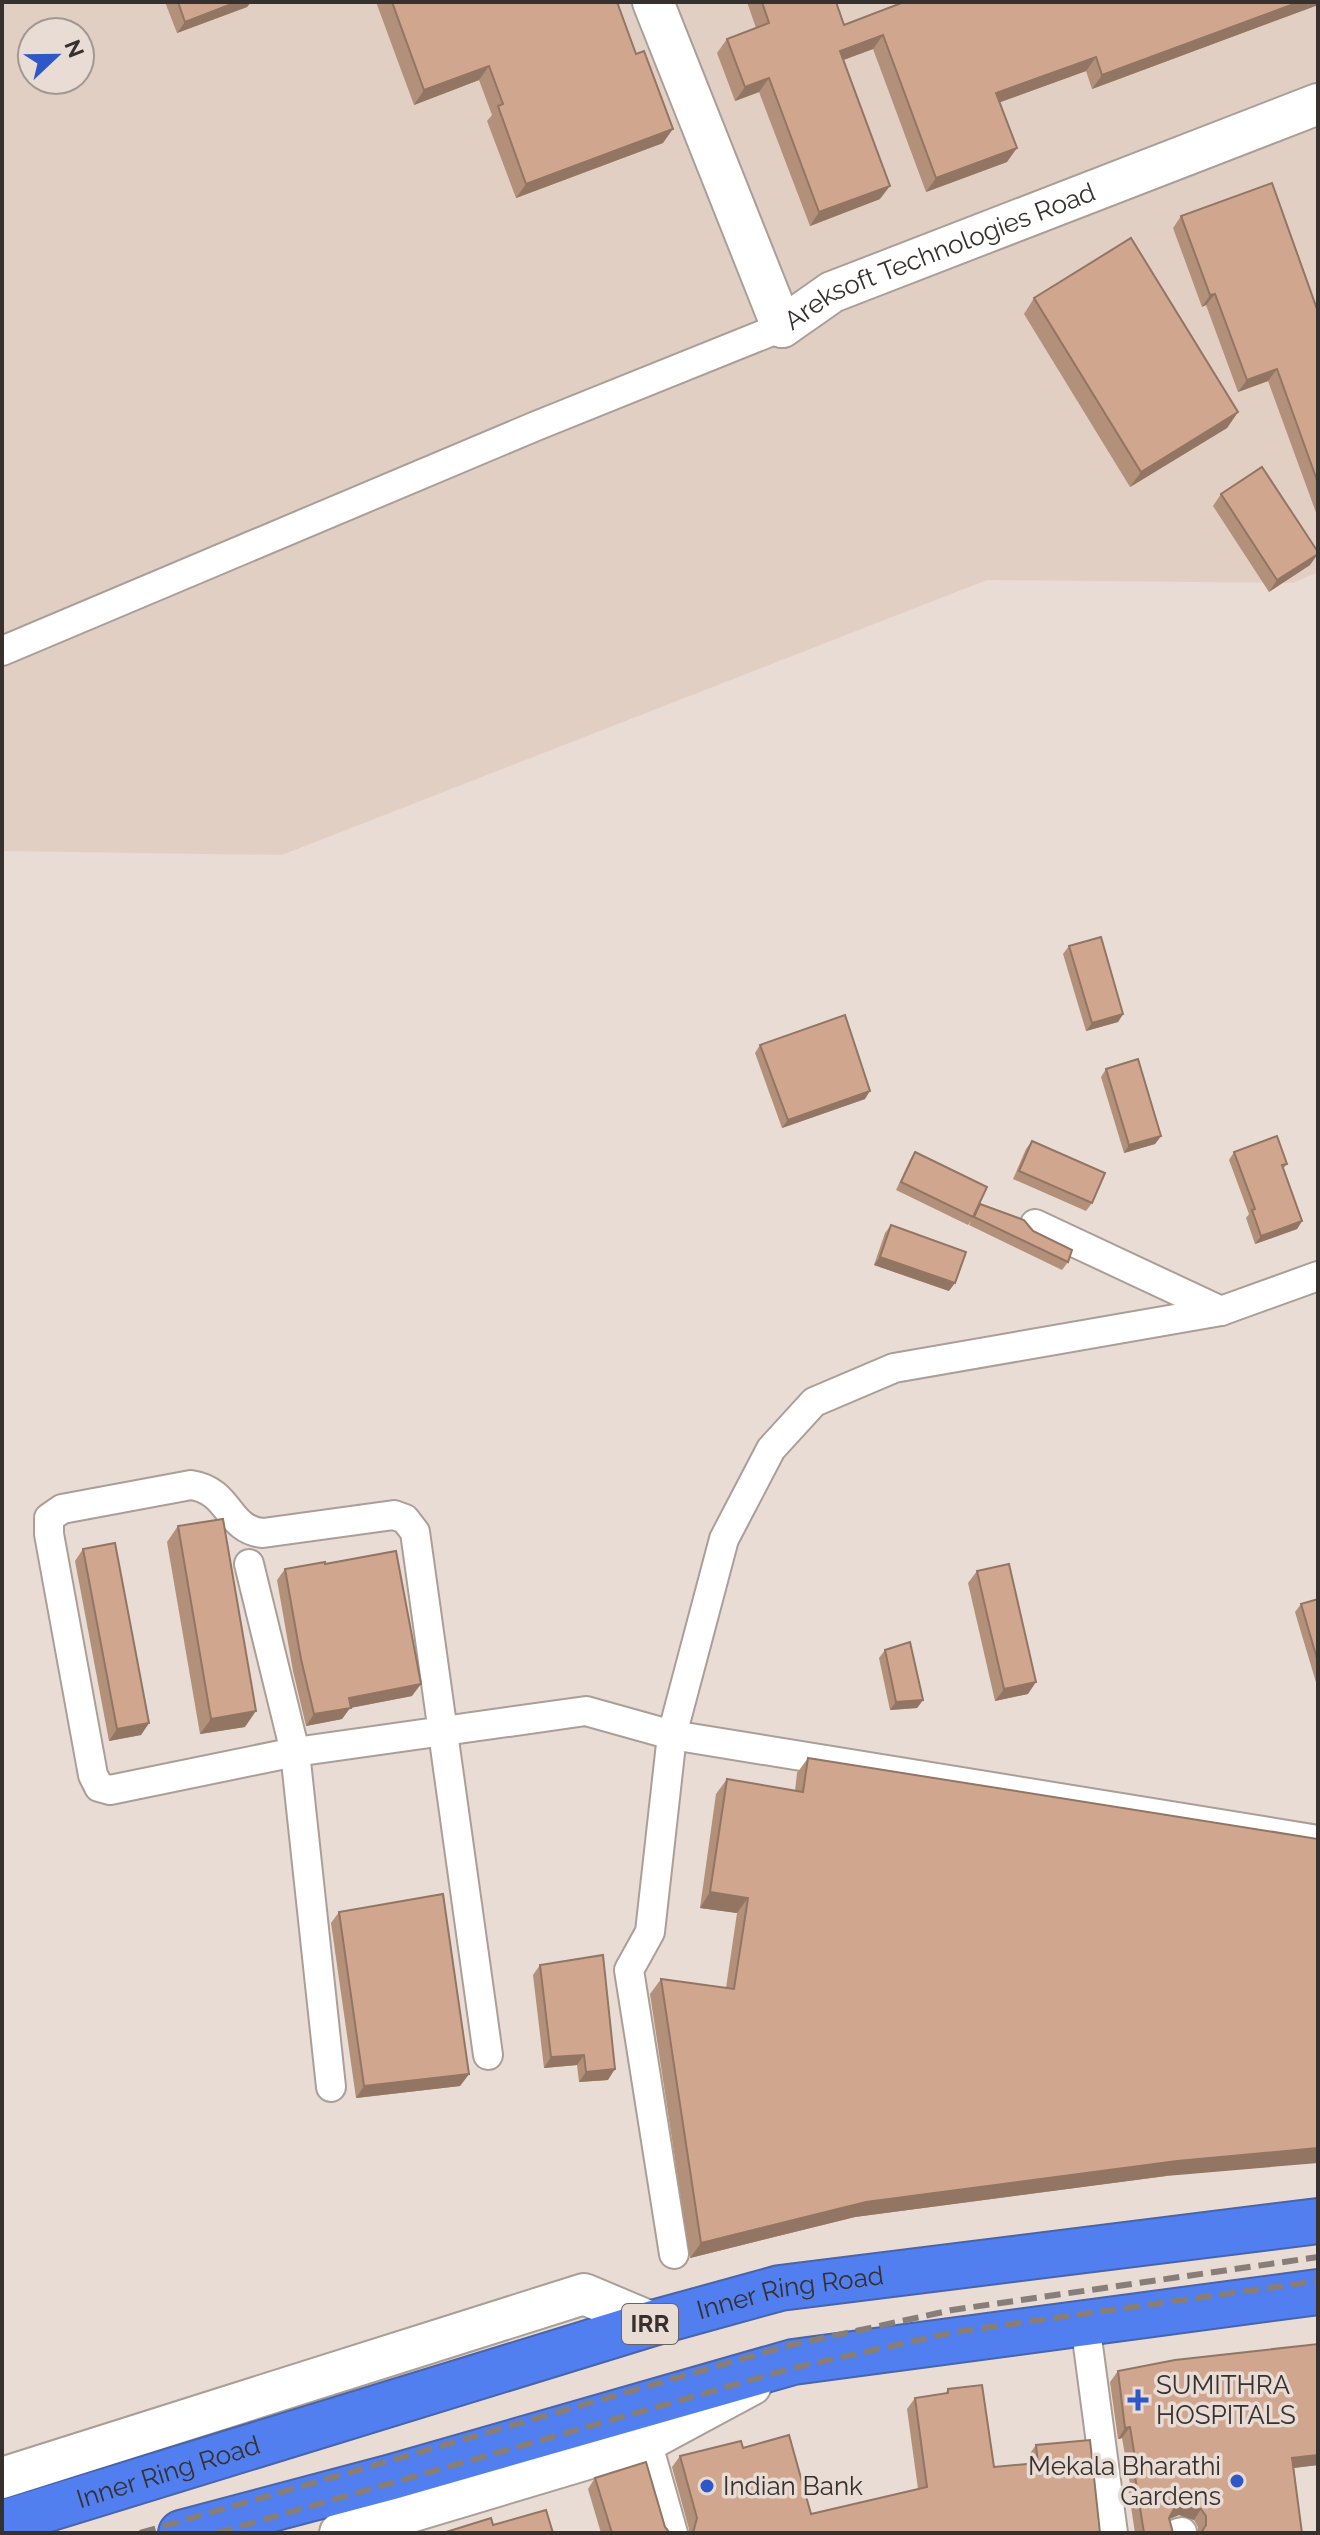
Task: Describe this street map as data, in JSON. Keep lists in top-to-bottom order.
{
  "streets": {
    "highway": ["Inner Ring Road", "IRR"],
    "street": ["Areksoft Technologies Road"]
  },
  "places": {
    "health": ["SUMITHRA HOSPITALS"],
    "other": ["Mekala Bharathi Gardens", "Indian Bank"]
  },
  "north": "right"
}
